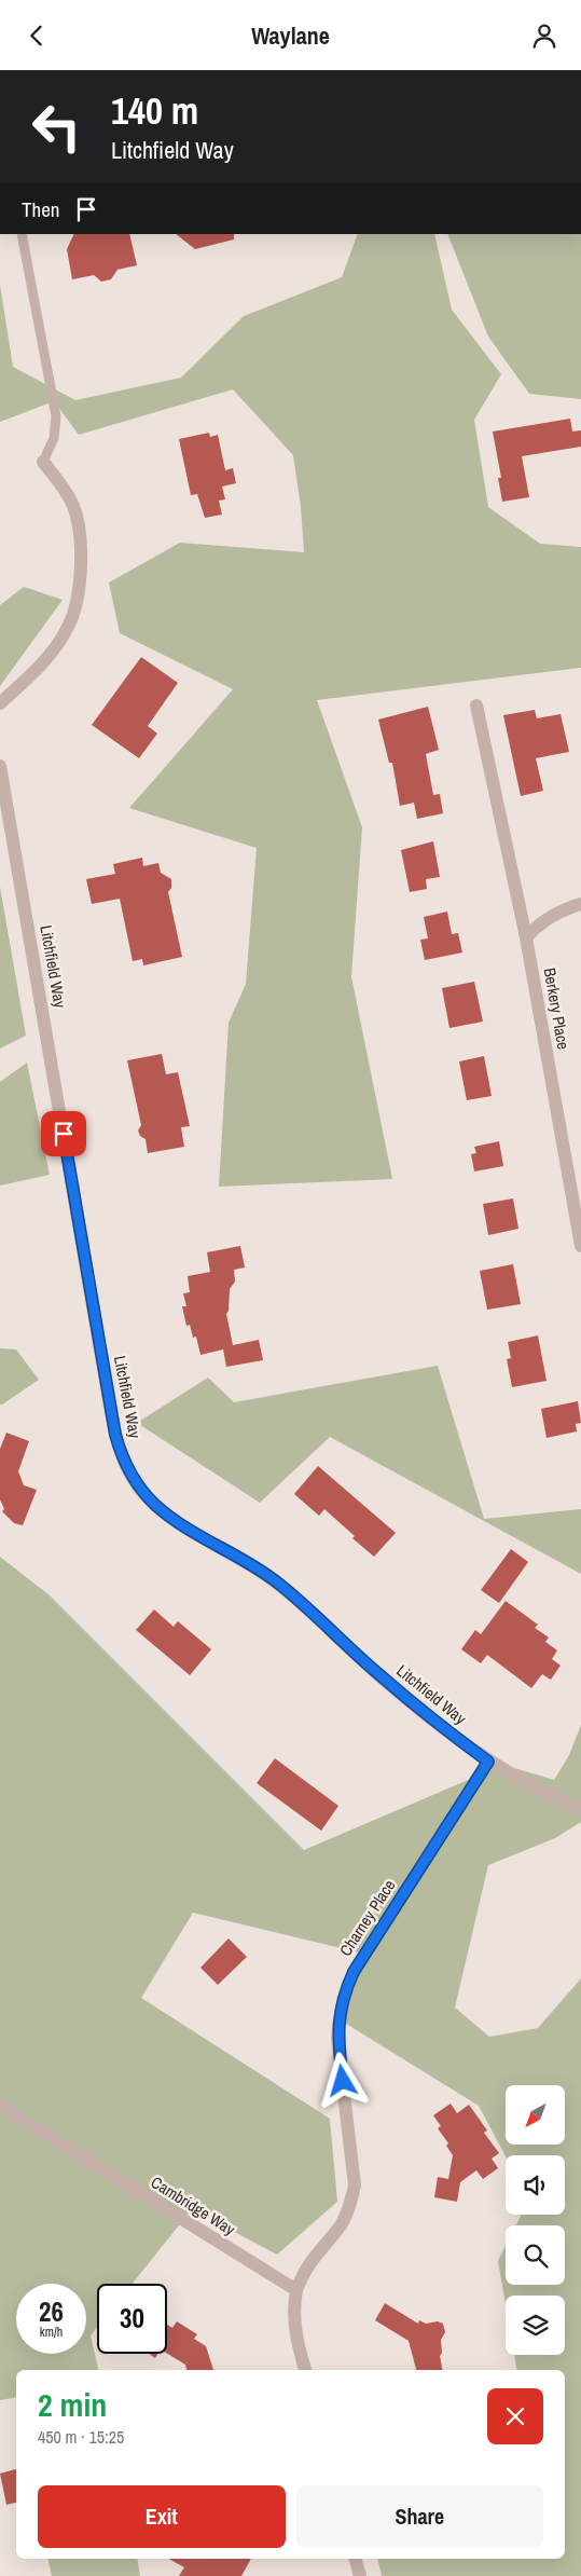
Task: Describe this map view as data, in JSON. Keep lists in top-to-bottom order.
{
  "streets": {
    "street": [
      "Litchfield Way",
      "Berkery Place",
      "Charney Place",
      "Cambridge Way"
    ]
  },
  "crossings": [
    ["Litchfield Way", "Charney Place"],
    ["Charney Place", "Cambridge Way"]
  ],
  "north": "bottom left",
  "page": {
    "header": "Waylane",
    "turn": ["140 m", "Litchfield Way"],
    "then": "Then",
    "speed": "26 km/h",
    "limit": "30",
    "heading": ["2 min", "450 m · 15:25"],
    "buttons": ["Exit", "Share"]
  }
}
